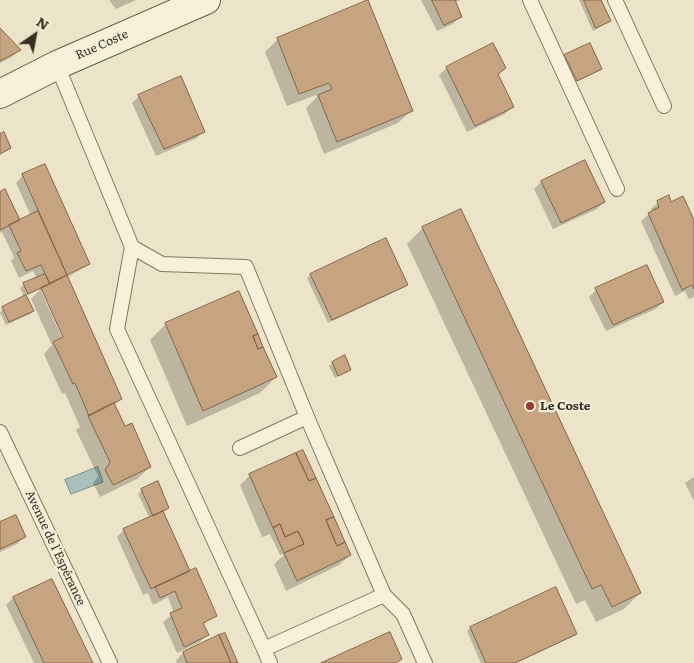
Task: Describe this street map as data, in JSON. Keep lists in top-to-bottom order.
{
  "streets": {
    "main road": ["Rue Coste"],
    "lane": ["Avenue de l'Espérance"]
  },
  "places": ["Le Coste"],
  "north": "top right"
}
